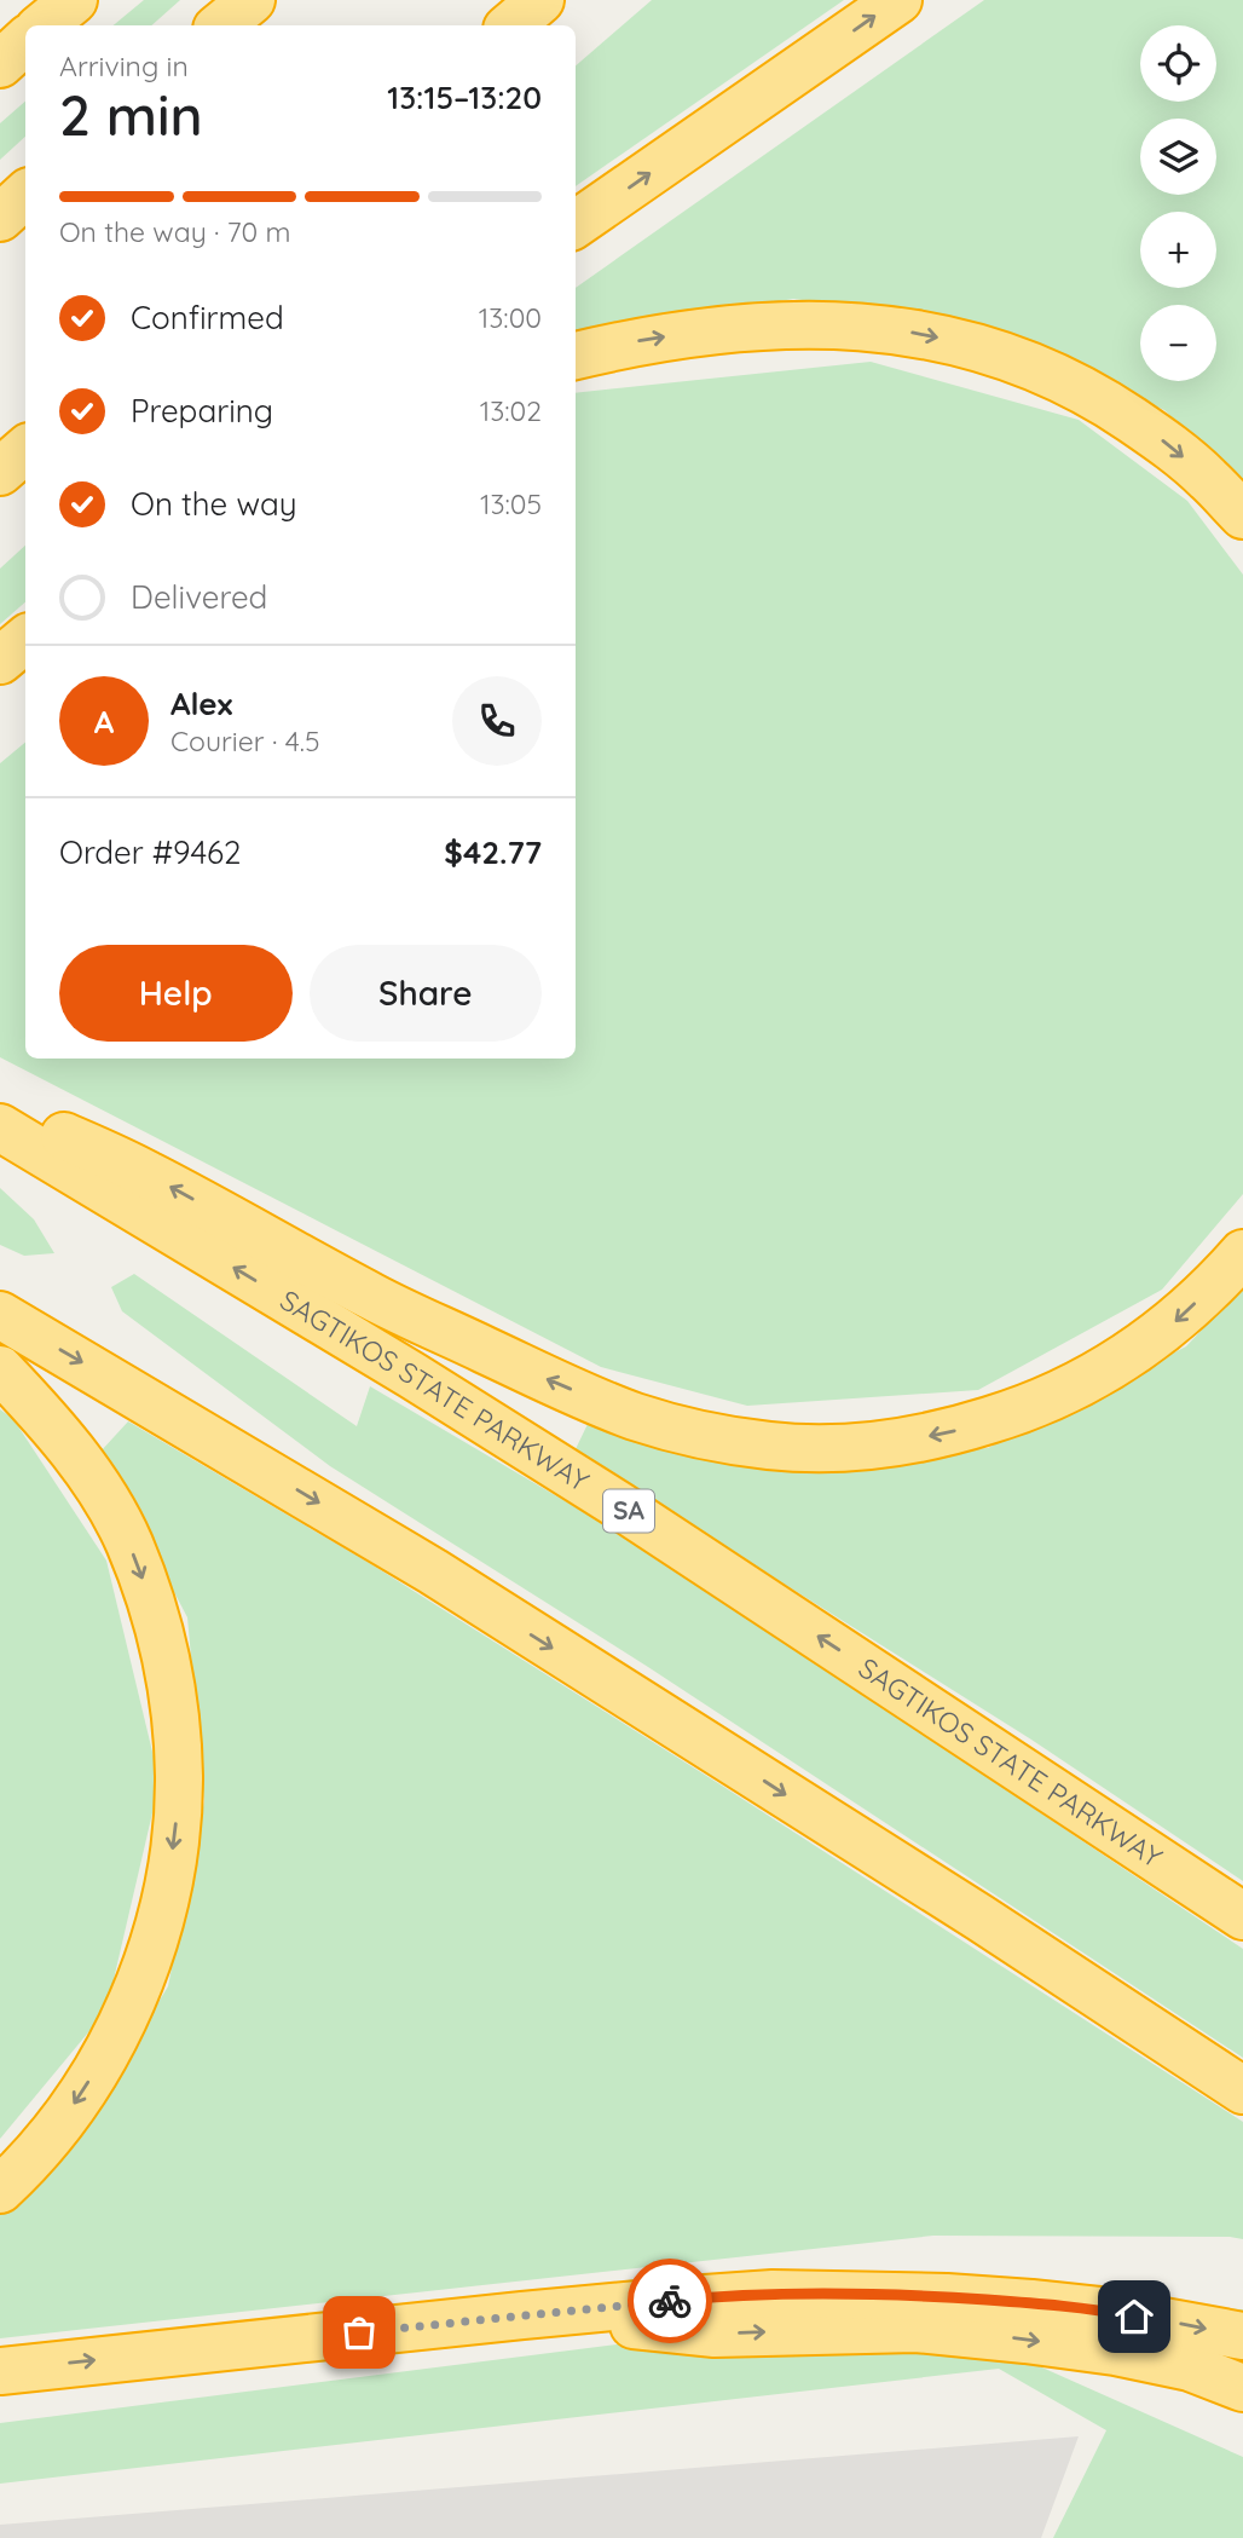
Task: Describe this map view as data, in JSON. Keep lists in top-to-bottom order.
{
  "streets": {
    "highway": ["SAGTIKOS STATE PARKWAY", "SA"]
  },
  "page": {
    "map_buttons": ["+", "−"],
    "heading": ["2 min", "Arriving in", "13:15–13:20"],
    "panel": [
      "Alex",
      "Courier · 4.5",
      "Order #9462",
      "$42.77"
    ],
    "bar": "On the way · 70 m",
    "list": [
      ["Confirmed", "13:00"],
      ["Preparing", "13:02"],
      ["On the way", "13:05"],
      "Delivered"
    ],
    "round": "A",
    "buttons": ["Help", "Share"]
  }
}
